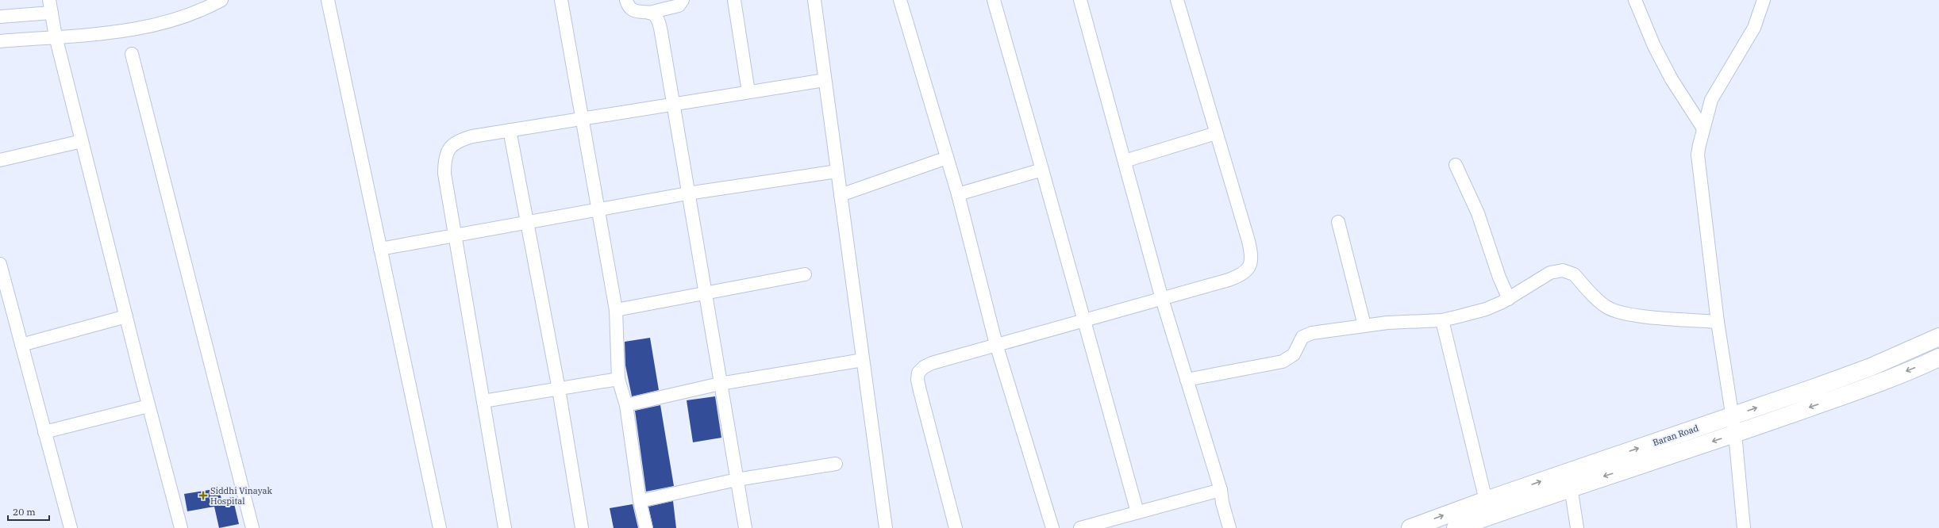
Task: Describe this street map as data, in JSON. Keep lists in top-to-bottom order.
{
  "streets": {
    "main road": ["Baran Road"]
  },
  "places": {
    "health": ["Siddhi Vinayak Hospital"]
  },
  "scale_bar": "20 m"
}
